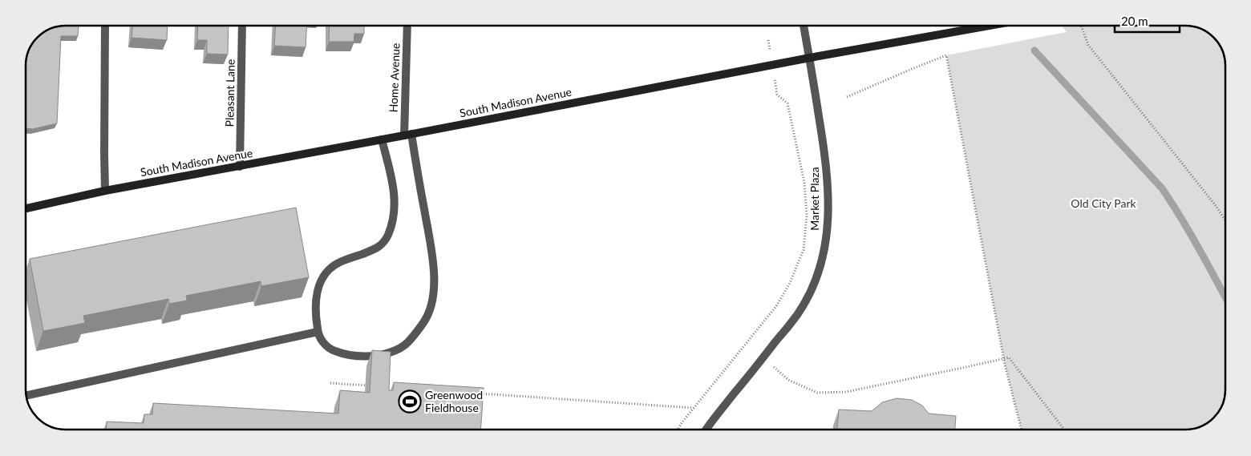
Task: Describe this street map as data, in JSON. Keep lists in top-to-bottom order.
{
  "streets": {
    "main road": ["South Madison Avenue"],
    "street": ["Home Avenue", "Pleasant Lane", "Market Plaza"]
  },
  "crossings": [
    ["Home Avenue", "South Madison Avenue"],
    ["Pleasant Lane", "South Madison Avenue"],
    ["South Madison Avenue", "Market Plaza"]
  ],
  "parks": ["Old City Park"],
  "places": {
    "sports": ["Greenwood Fieldhouse"]
  },
  "scale_bar": "20 m"
}
